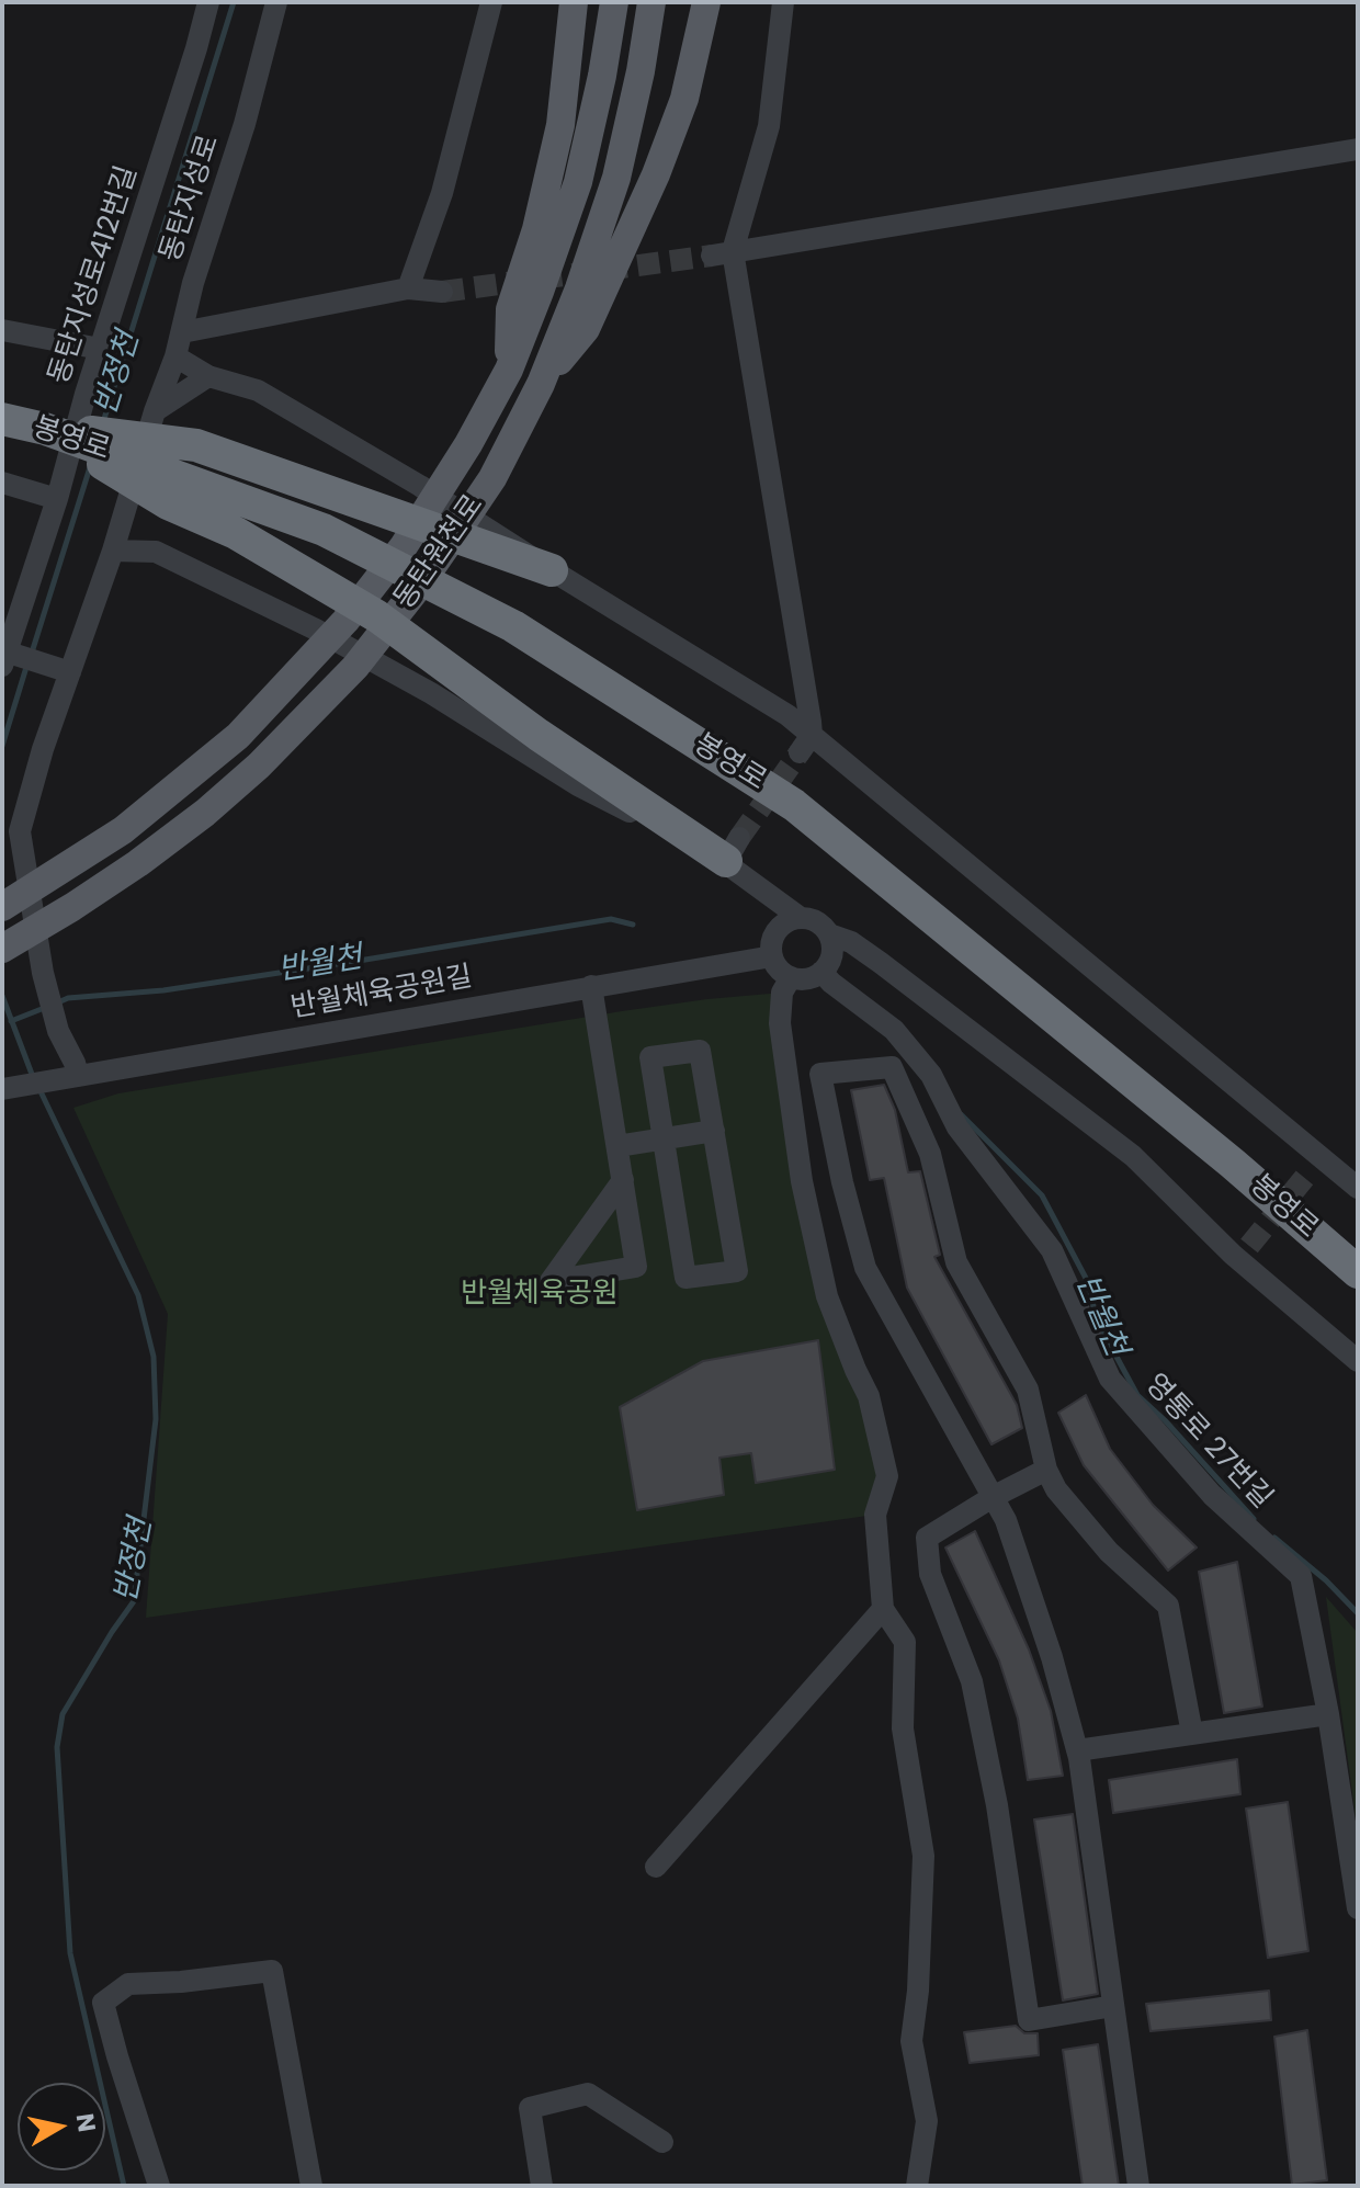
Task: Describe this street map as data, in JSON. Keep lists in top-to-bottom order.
{
  "streets": {
    "highway": ["봉영로"],
    "main road": ["동탄원천로"],
    "street": [
      "동탄지성로",
      "동탄지성로412번길",
      "반월체육공원길",
      "영통로 27번길"
    ]
  },
  "crossings": [
    ["반월체육공원길", "영통로 27번길"]
  ],
  "water": ["반정천", "반월천"],
  "parks": ["반월체육공원"],
  "north": "right"
}
